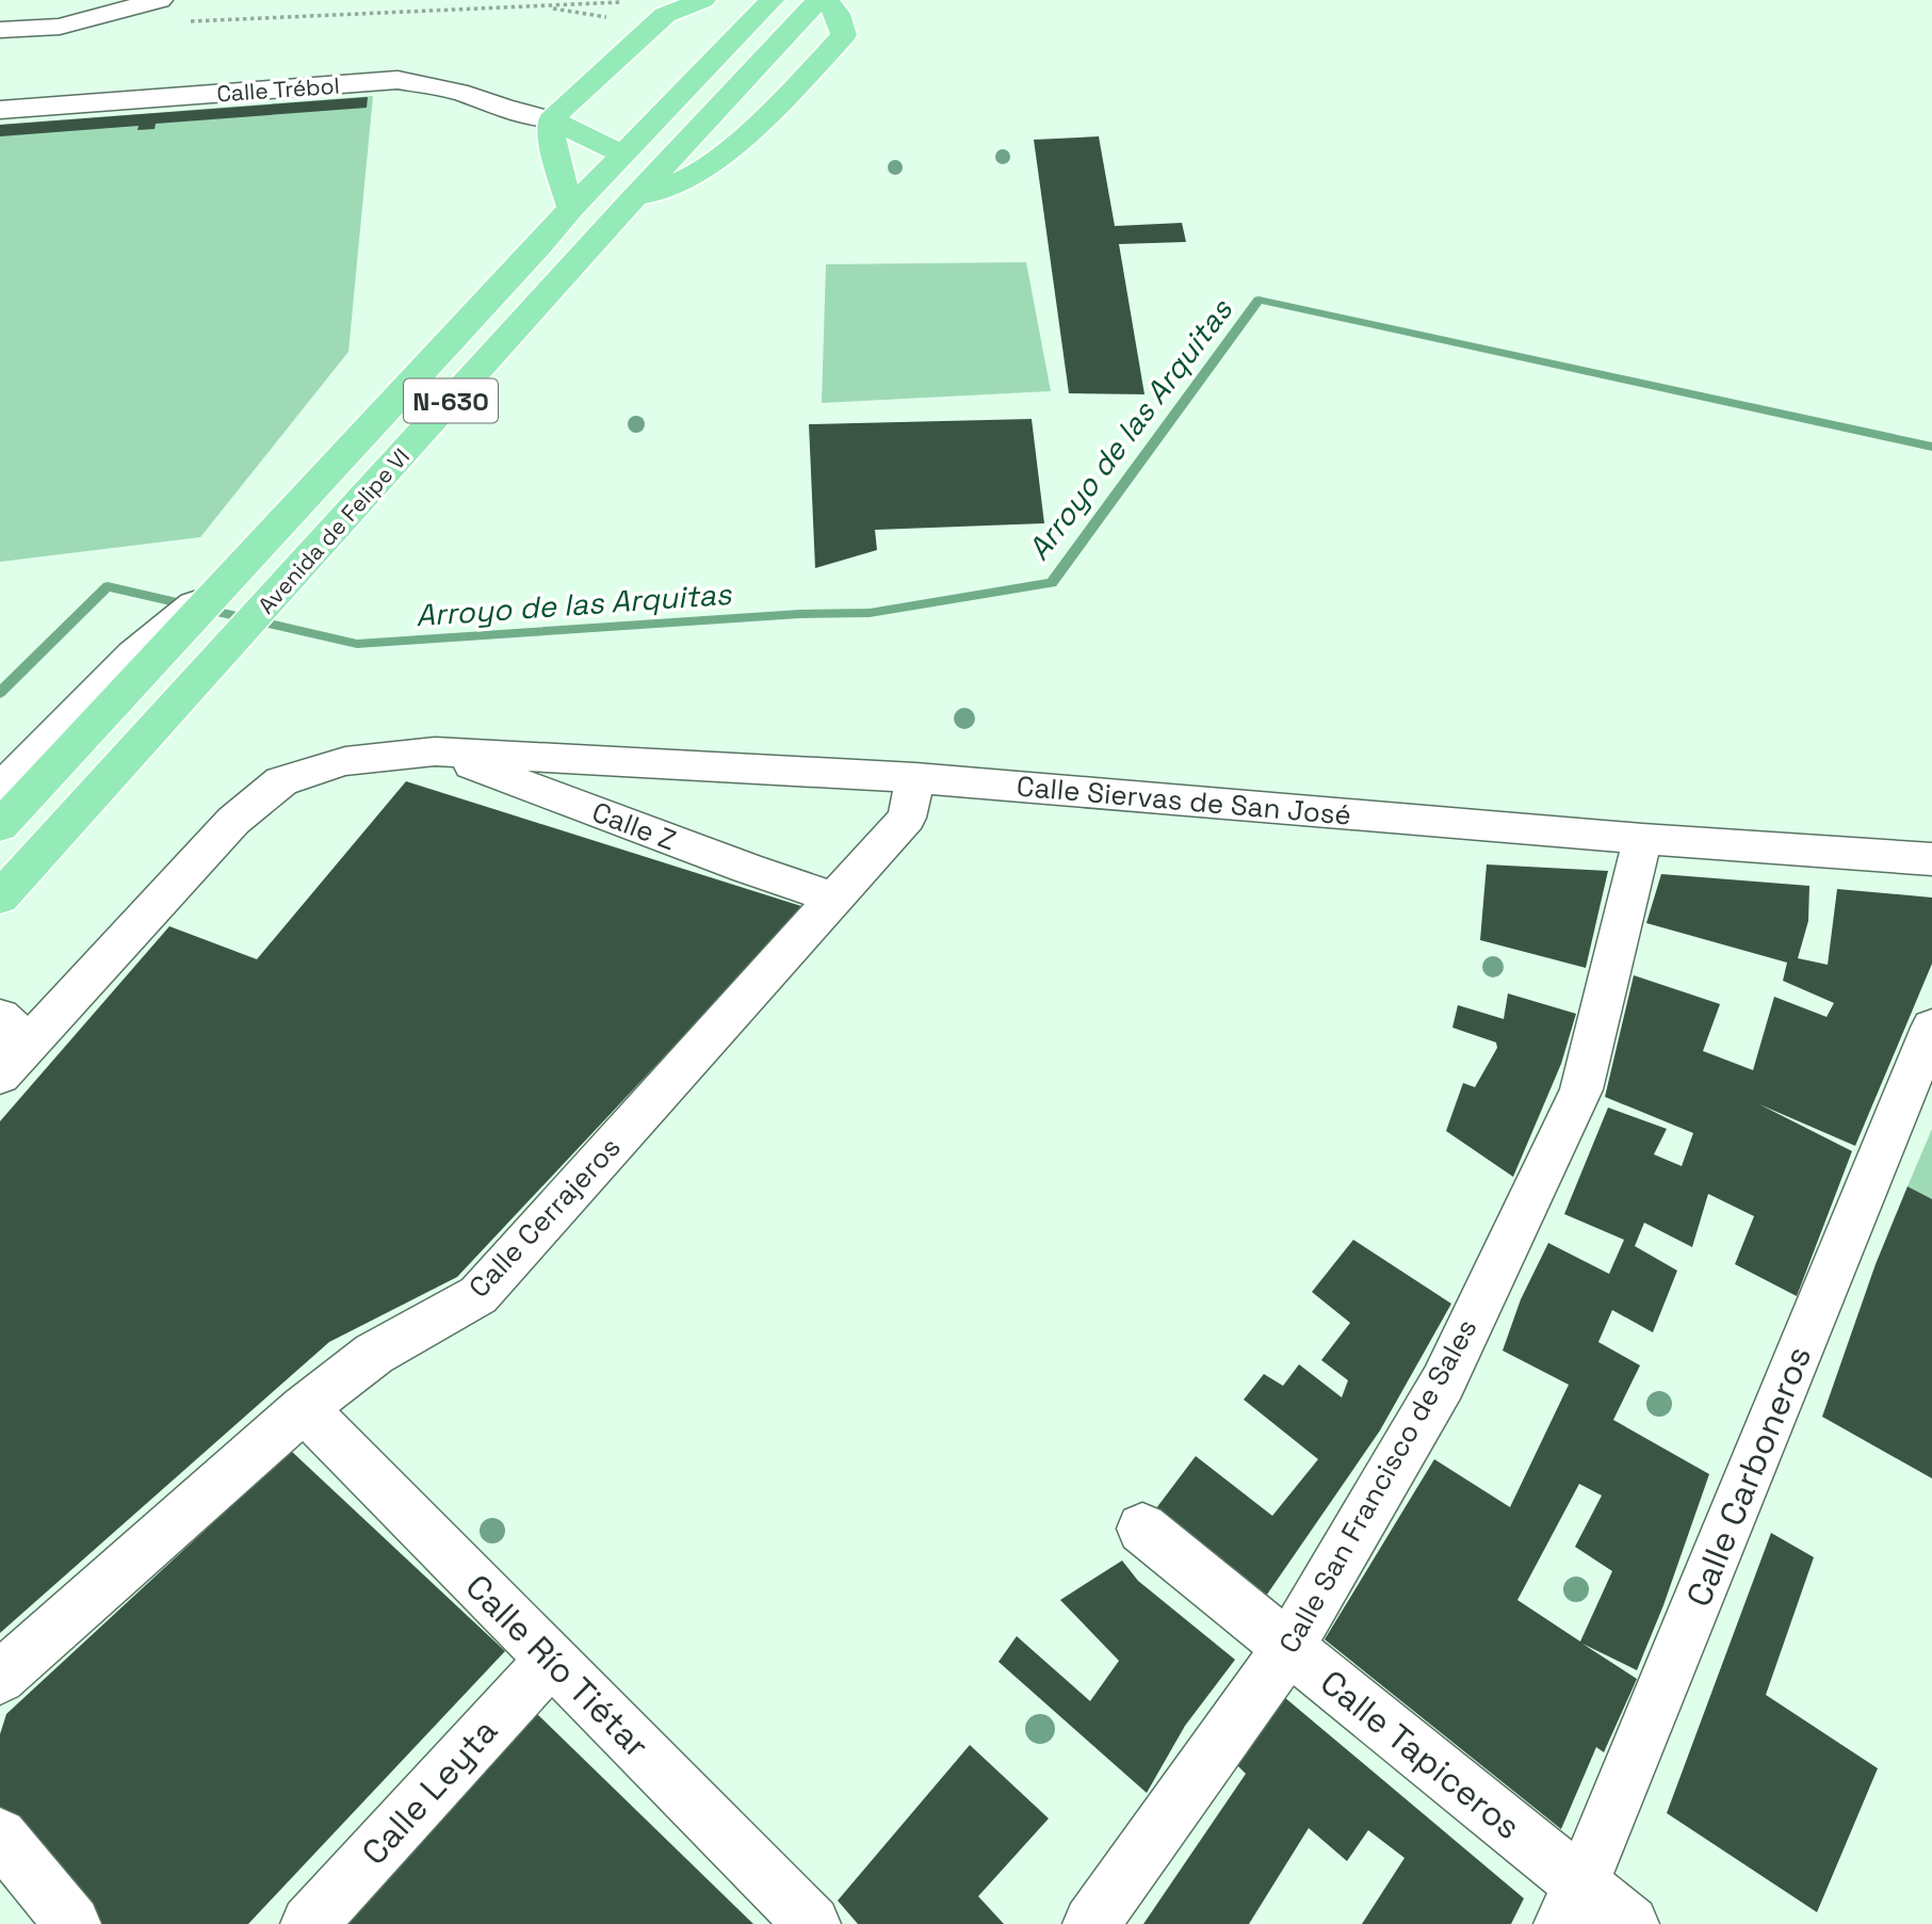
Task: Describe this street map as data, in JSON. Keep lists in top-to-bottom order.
{
  "streets": {
    "highway": ["N-630", "Avenida de Felipe VI"],
    "street": [
      "Calle Trébol",
      "Calle Siervas de San José",
      "Calle Z",
      "Calle Cerrajeros",
      "Calle Carboneros",
      "Calle San Francisco de Sales",
      "Calle Río Tiétar",
      "Calle Tapiceros",
      "Calle Leyta"
    ]
  },
  "crossings": [
    ["Calle Siervas de San José", "Calle Z"],
    ["Calle Siervas de San José", "Calle Cerrajeros"],
    ["Calle Siervas de San José", "Calle San Francisco de Sales"],
    ["Calle Z", "Calle Cerrajeros"],
    ["Calle Cerrajeros", "Calle Río Tiétar"],
    ["Calle Carboneros", "Calle Tapiceros"],
    ["Calle San Francisco de Sales", "Calle Tapiceros"],
    ["Calle Río Tiétar", "Calle Leyta"]
  ],
  "water": ["Arroyo de las Arquitas"]
}
